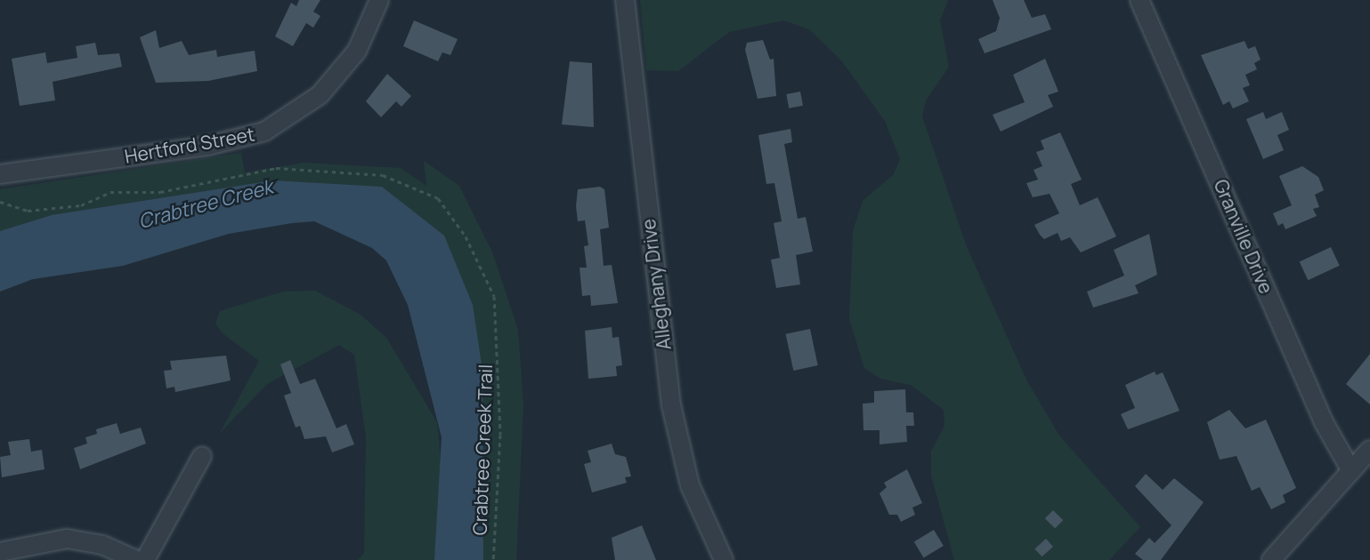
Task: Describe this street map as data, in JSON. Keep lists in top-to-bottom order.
{
  "streets": {
    "street": ["Hertford Street", "Granville Drive", "Alleghany Drive"],
    "path": ["Crabtree Creek Trail"]
  },
  "water": ["Crabtree Creek"]
}
